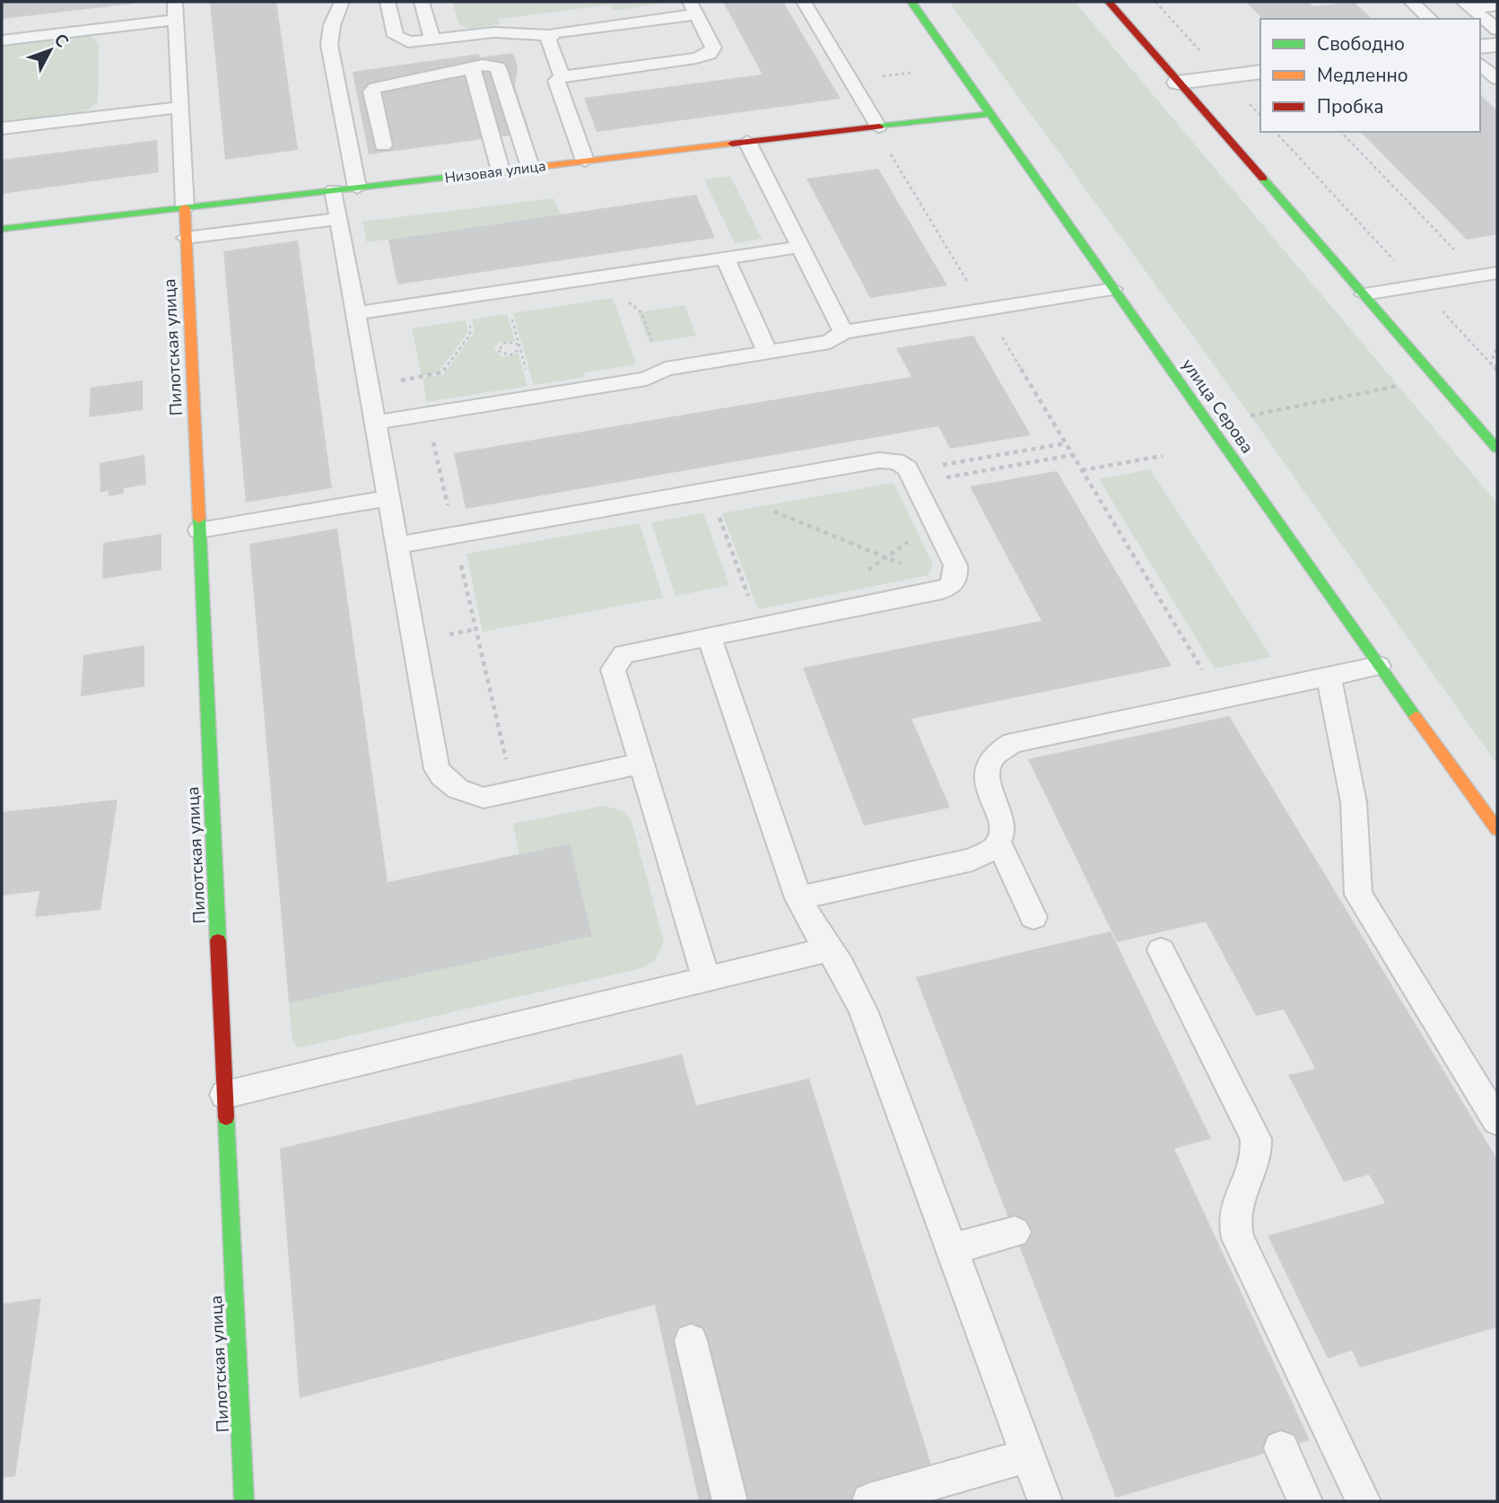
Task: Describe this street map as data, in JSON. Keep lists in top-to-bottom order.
{
  "streets": {
    "street": ["Низовая улица", "Пилотская улица", "улица Серова"]
  },
  "crossings": [
    ["Низовая улица", "Пилотская улица"],
    ["Низовая улица", "улица Серова"]
  ],
  "legend": ["Свободно", "Медленно", "Пробка"],
  "north": "top right"
}
